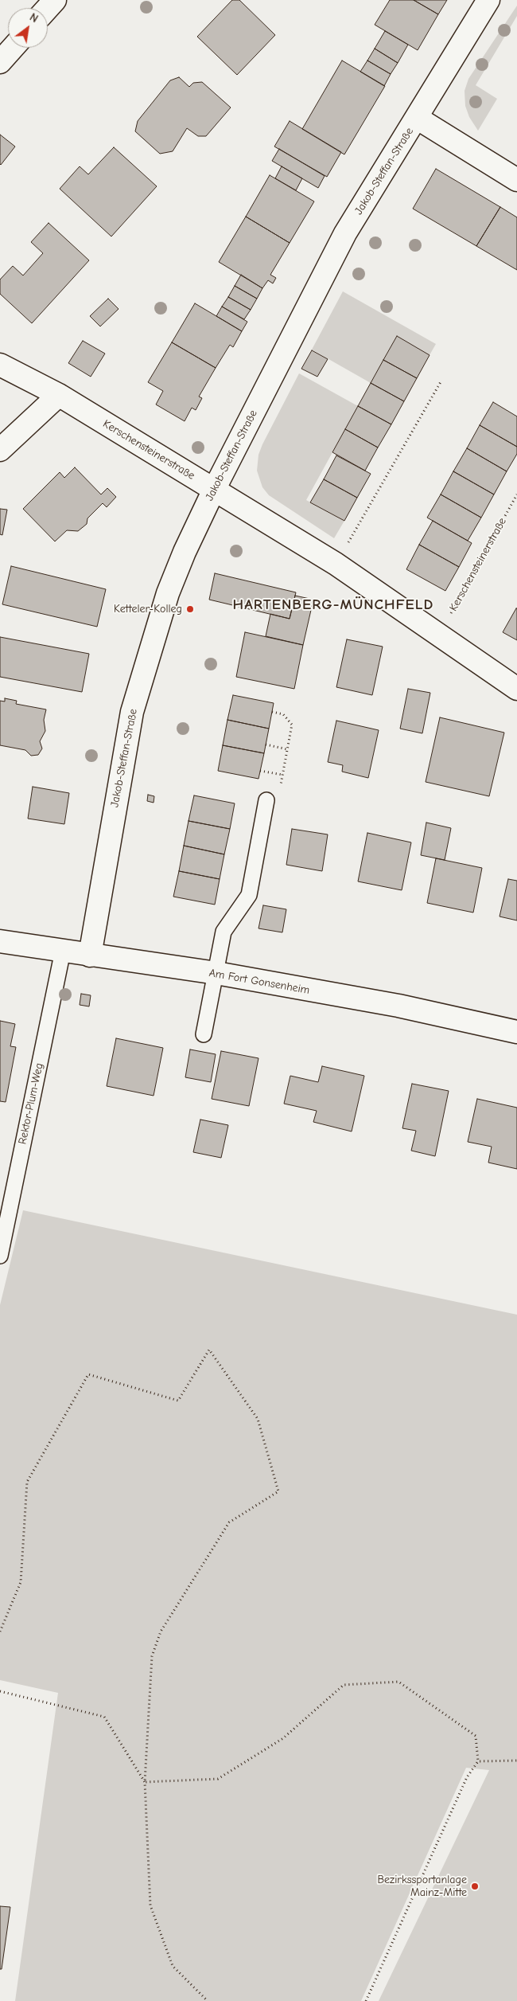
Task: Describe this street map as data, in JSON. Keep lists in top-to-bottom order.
{
  "streets": {
    "street": ["Jakob-Steffan-Straße", "Kerschensteinerstraße", "Am Fort Gonsenheim"],
    "lane": ["Rektor-Plum-Weg"]
  },
  "crossings": [
    ["Jakob-Steffan-Straße", "Kerschensteinerstraße"],
    ["Jakob-Steffan-Straße", "Am Fort Gonsenheim"],
    ["Am Fort Gonsenheim", "Rektor-Plum-Weg"]
  ],
  "districts": ["HARTENBERG-MÜNCHFELD"],
  "places": ["Ketteler-Kolleg", "Bezirkssportanlage Mainz-Mitte"],
  "north": "top right"
}
